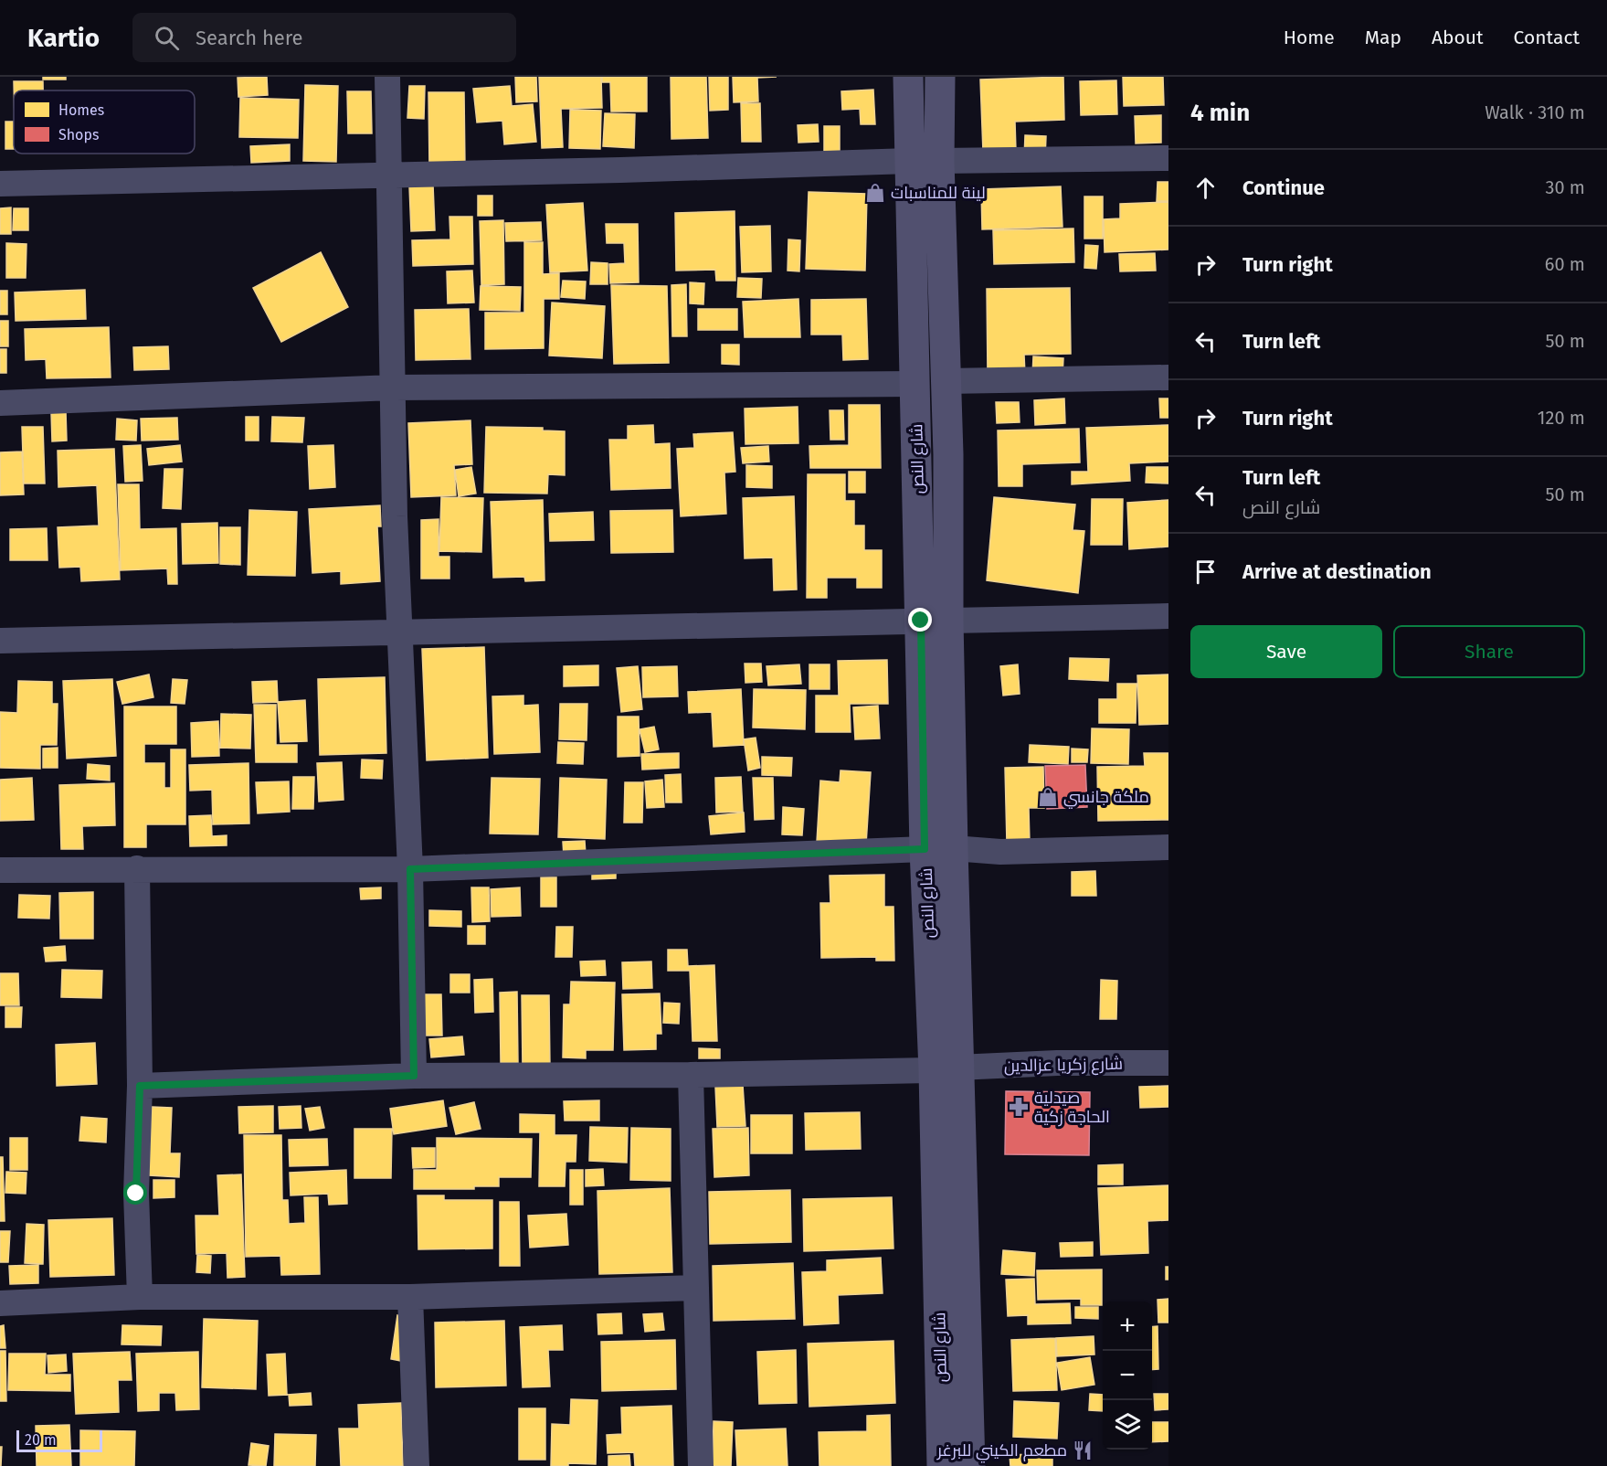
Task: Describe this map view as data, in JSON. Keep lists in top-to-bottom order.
{
  "streets": {
    "main road": ["شارع النص"],
    "street": ["شارع زكريا عزالدين"]
  },
  "crossings": [
    ["شارع النص", "شارع زكريا عزالدين"]
  ],
  "places": {
    "shop": ["لينة للمناسبات", "ملكة جانسي"],
    "pharmacy": ["صيدلية الحاجة زكية"],
    "restaurant": ["مطعم الكيني للبرغر"]
  },
  "legend": ["Homes", "Shops"],
  "scale_bar": "20 m",
  "page": {
    "header": "Kartio",
    "search": "Search here",
    "nav": [
      "Home",
      "Map",
      "About",
      "Contact"
    ],
    "heading": ["4 min", "Walk · 310 m"],
    "list": [
      ["Continue", "30 m"],
      ["Turn right", "60 m"],
      ["Turn left", "50 m"],
      ["Turn right", "120 m"],
      ["Turn left", "شارع النص", "50 m"],
      "Arrive at destination"
    ],
    "buttons": ["Save", "Share"],
    "map_buttons": ["+", "−"],
    "scale": "20 m"
  }
}
